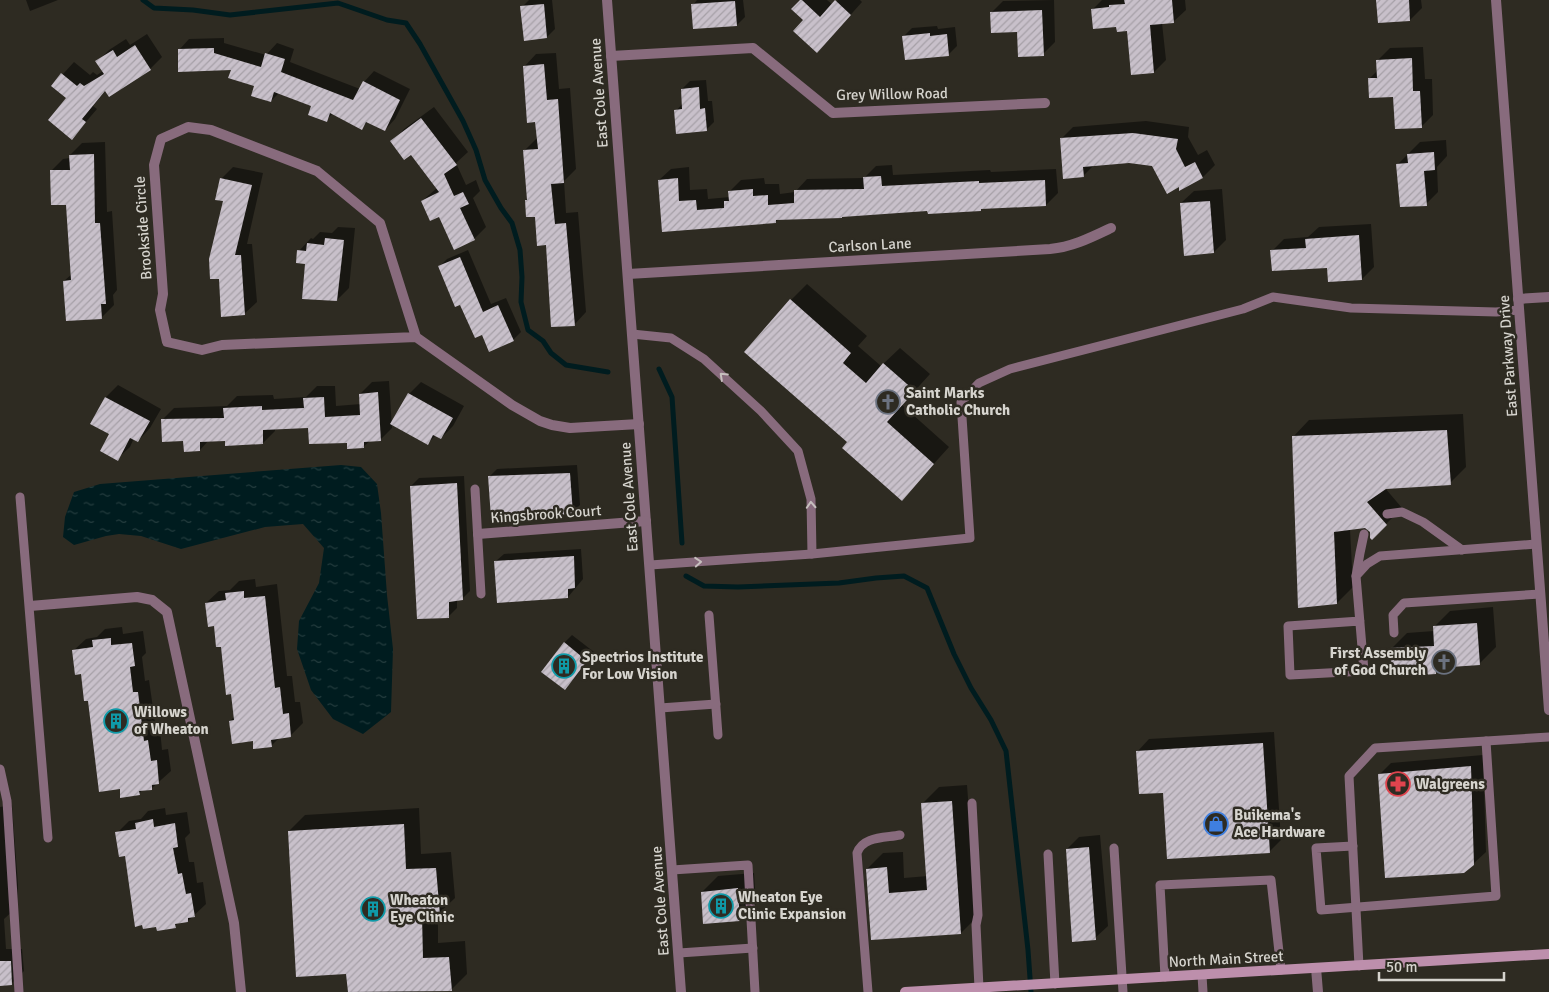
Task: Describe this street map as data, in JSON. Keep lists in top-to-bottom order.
{
  "streets": {
    "street": [
      "East Cole Avenue",
      "Grey Willow Road",
      "Brookside Circle",
      "Carlson Lane",
      "East Parkway Drive",
      "Kingsbrook Court",
      "North Main Street"
    ]
  },
  "crossings": [
    ["East Cole Avenue", "Grey Willow Road"],
    ["East Cole Avenue", "Carlson Lane"],
    ["East Cole Avenue", "Kingsbrook Court"]
  ],
  "places": {
    "church": ["Saint Marks Catholic Church", "First Assembly of God Church"],
    "building": [
      "Spectrios Institute For Low Vision",
      "Willows of Wheaton",
      "Wheaton Eye Clinic Expansion",
      "Wheaton Eye Clinic"
    ],
    "pharmacy": ["Walgreens"],
    "shop": ["Buikema's Ace Hardware"]
  },
  "scale_bar": "50 m"
}
